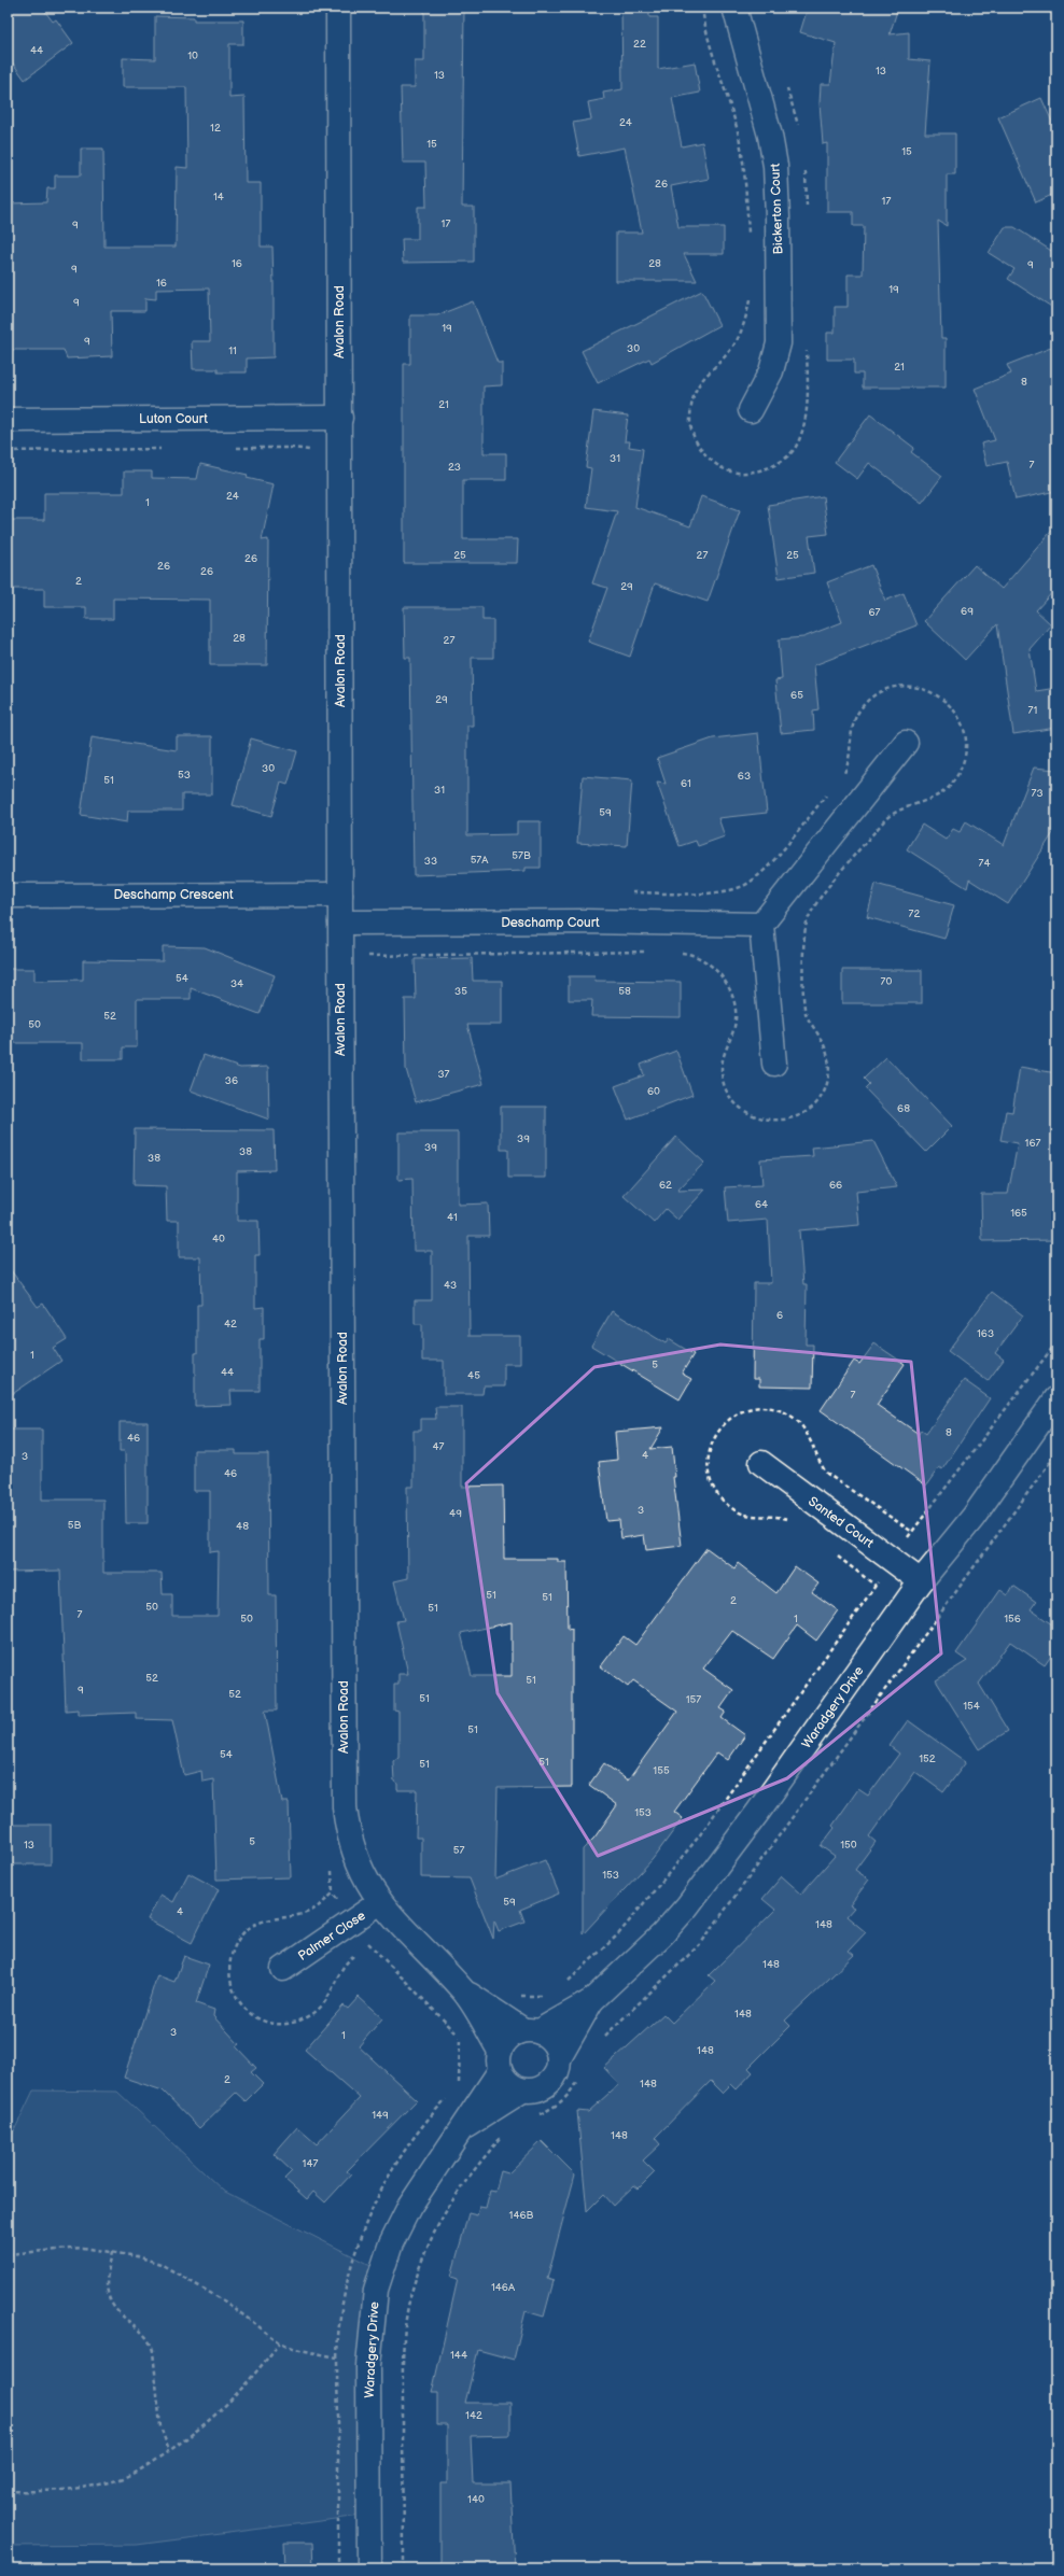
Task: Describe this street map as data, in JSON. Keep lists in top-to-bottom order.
{
  "streets": {
    "street": [
      "Bickerton Court",
      "Avalon Road",
      "Luton Court",
      "Deschamp Crescent",
      "Deschamp Court",
      "Santed Court",
      "Waradgery Drive",
      "Palmer Close"
    ]
  },
  "crossings": [
    ["Avalon Road", "Luton Court"],
    ["Avalon Road", "Deschamp Crescent"],
    ["Avalon Road", "Deschamp Court"],
    ["Avalon Road", "Waradgery Drive"],
    ["Avalon Road", "Palmer Close"],
    ["Santed Court", "Waradgery Drive"]
  ],
  "house_numbers": [
    "22",
    "44",
    "10",
    "13",
    "13",
    "24",
    "12",
    "15",
    "15",
    "26",
    "14",
    "17",
    "17",
    "9",
    "16",
    "28",
    "9",
    "9",
    "16",
    "19",
    "9",
    "19",
    "9",
    "30",
    "11",
    "21",
    "8",
    "21",
    "31",
    "7",
    "23",
    "24",
    "1",
    "25",
    "27",
    "25",
    "26",
    "26",
    "26",
    "2",
    "29",
    "69",
    "67",
    "28",
    "27",
    "65",
    "29",
    "71",
    "30",
    "53",
    "63",
    "51",
    "61",
    "31",
    "73",
    "59",
    "57B",
    "57A",
    "33",
    "74",
    "72",
    "54",
    "70",
    "34",
    "35",
    "58",
    "52",
    "50",
    "37",
    "36",
    "60",
    "68",
    "39",
    "167",
    "39",
    "38",
    "38",
    "62",
    "66",
    "64",
    "165",
    "41",
    "40",
    "43",
    "6",
    "42",
    "163",
    "1",
    "5",
    "44",
    "45",
    "7",
    "8",
    "46",
    "47",
    "4",
    "3",
    "46",
    "3",
    "49",
    "5B",
    "48",
    "51",
    "51",
    "2",
    "50",
    "51",
    "7",
    "50",
    "1",
    "156",
    "52",
    "51",
    "9",
    "52",
    "51",
    "157",
    "154",
    "51",
    "54",
    "152",
    "51",
    "51",
    "155",
    "153",
    "5",
    "13",
    "150",
    "57",
    "153",
    "59",
    "4",
    "148",
    "148",
    "148",
    "3",
    "1",
    "148",
    "2",
    "148",
    "149",
    "148",
    "147",
    "146B",
    "146A",
    "144",
    "142",
    "140"
  ]
}
